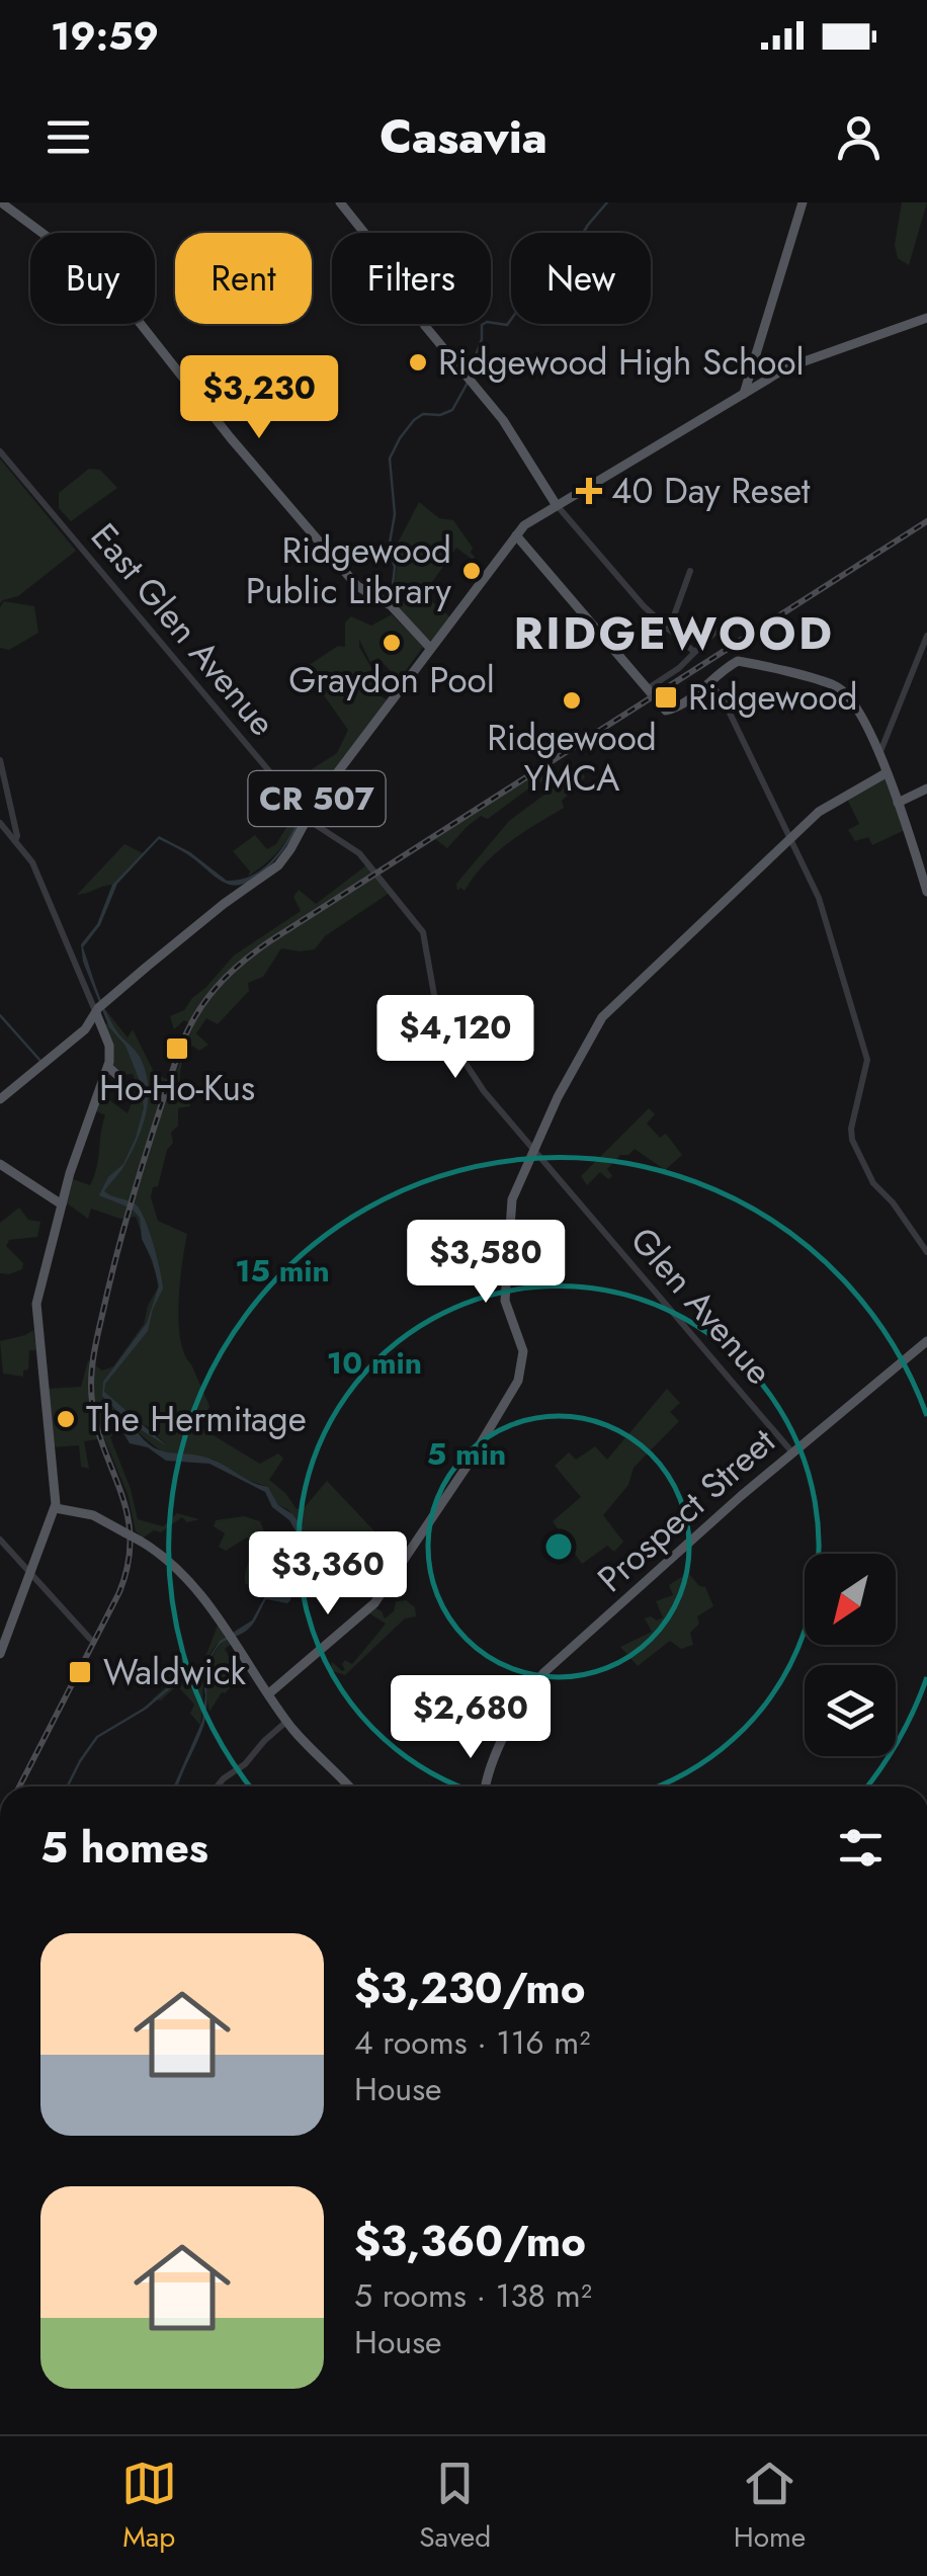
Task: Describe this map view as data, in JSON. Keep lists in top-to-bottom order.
{
  "streets": {
    "main road": ["CR 507", "Prospect Street"],
    "street": ["East Glen Avenue", "Glen Avenue"]
  },
  "crossings": [
    ["East Glen Avenue", "CR 507"],
    ["East Glen Avenue", "Glen Avenue"],
    ["Glen Avenue", "Prospect Street"]
  ],
  "districts": ["RIDGEWOOD"],
  "places": {
    "other": [
      "Ridgewood High School",
      "Ridgewood Public Library",
      "Graydon Pool",
      "Ridgewood YMCA",
      "The Hermitage"
    ],
    "health": ["40 Day Reset"],
    "transit": ["Ridgewood", "Ho-Ho-Kus", "Waldwick"]
  },
  "north": "bottom left",
  "page": {
    "status": "19:59",
    "header": "Casavia",
    "chip": [
      "Buy",
      "Rent",
      "Filters",
      "New"
    ],
    "price": [
      "$3,230",
      "$4,120",
      "$3,580",
      "$3,360",
      "$2,680"
    ],
    "heading": "5 homes",
    "list": [
      {
        "name": "$3,230/mo",
        "note": "4 rooms · 116 m² · House"
      },
      {
        "name": "$3,360/mo",
        "note": "5 rooms · 138 m² · House"
      }
    ],
    "tabs": ["Map", "Saved", "Home"]
  },
  "rings": ["15 min", "10 min", "5 min"]
}
